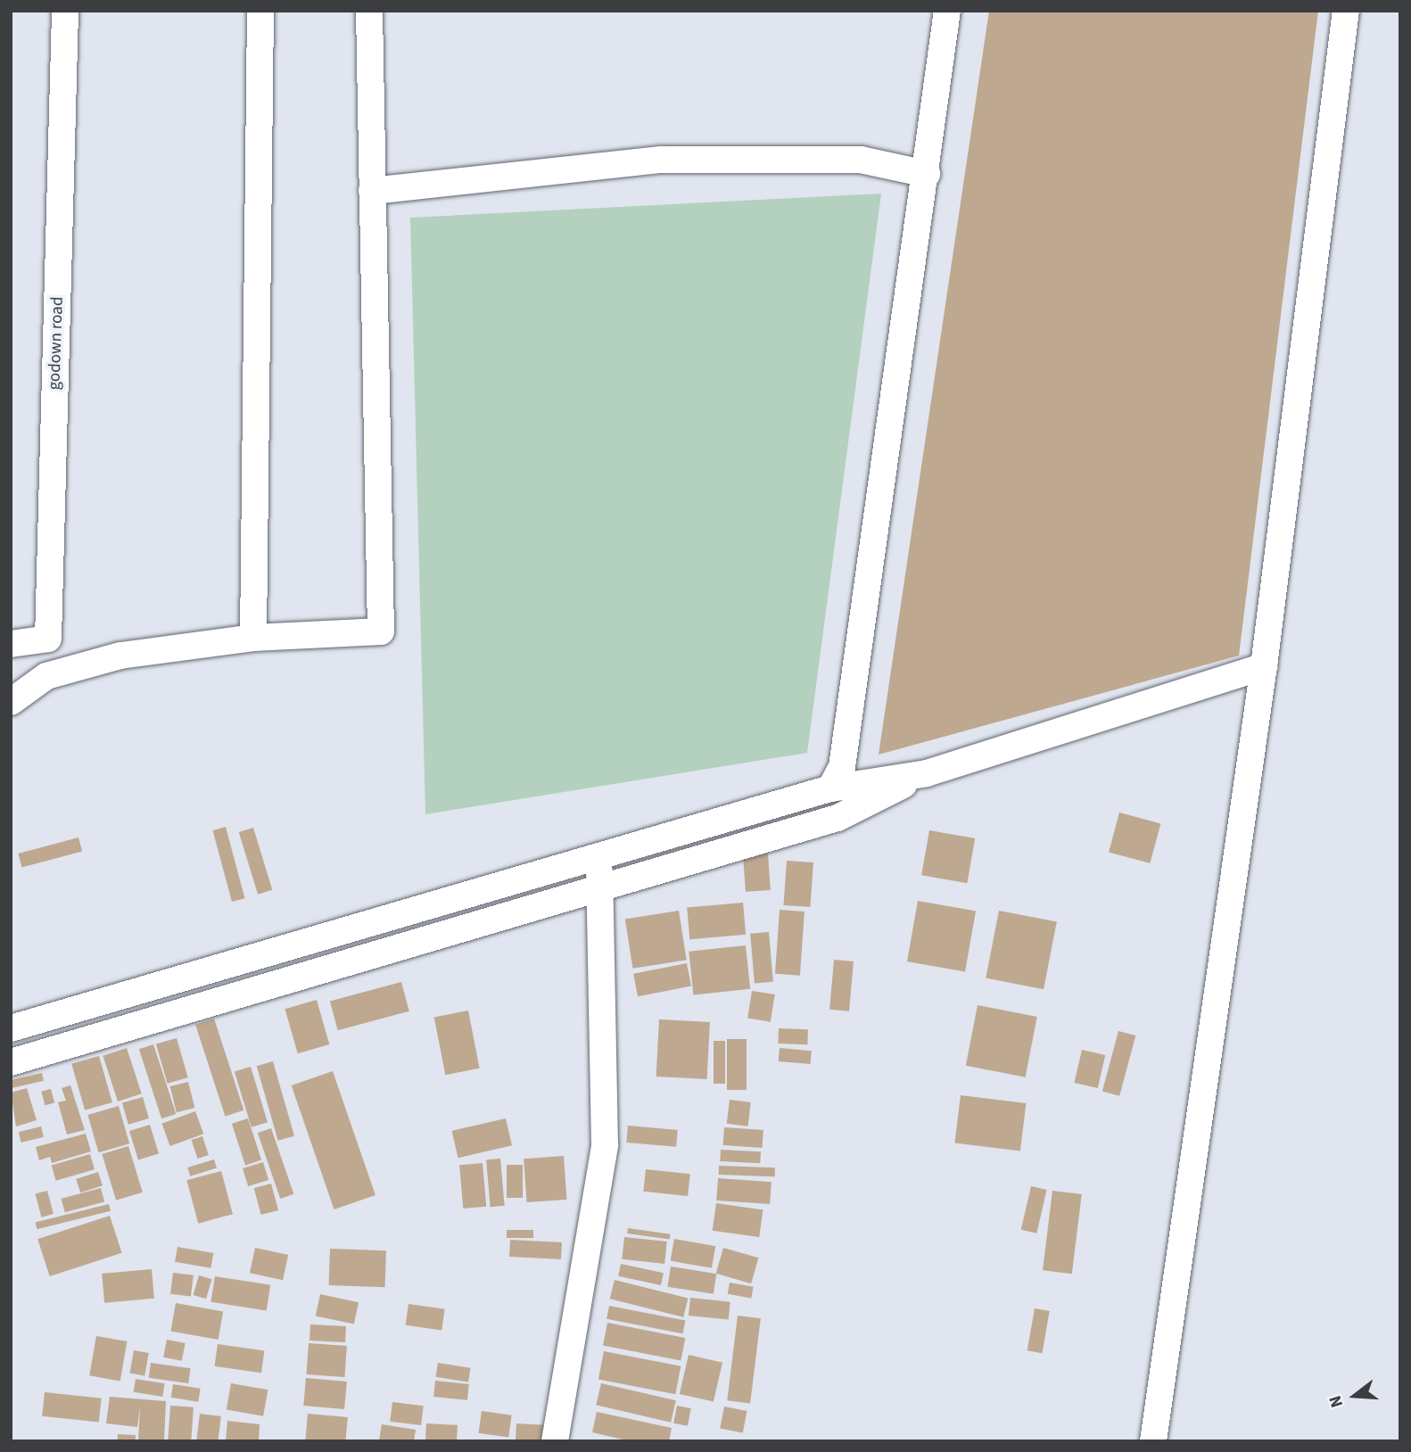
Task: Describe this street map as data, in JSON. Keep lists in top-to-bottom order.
{
  "streets": {
    "street": ["godown road"]
  },
  "north": "left"
}
